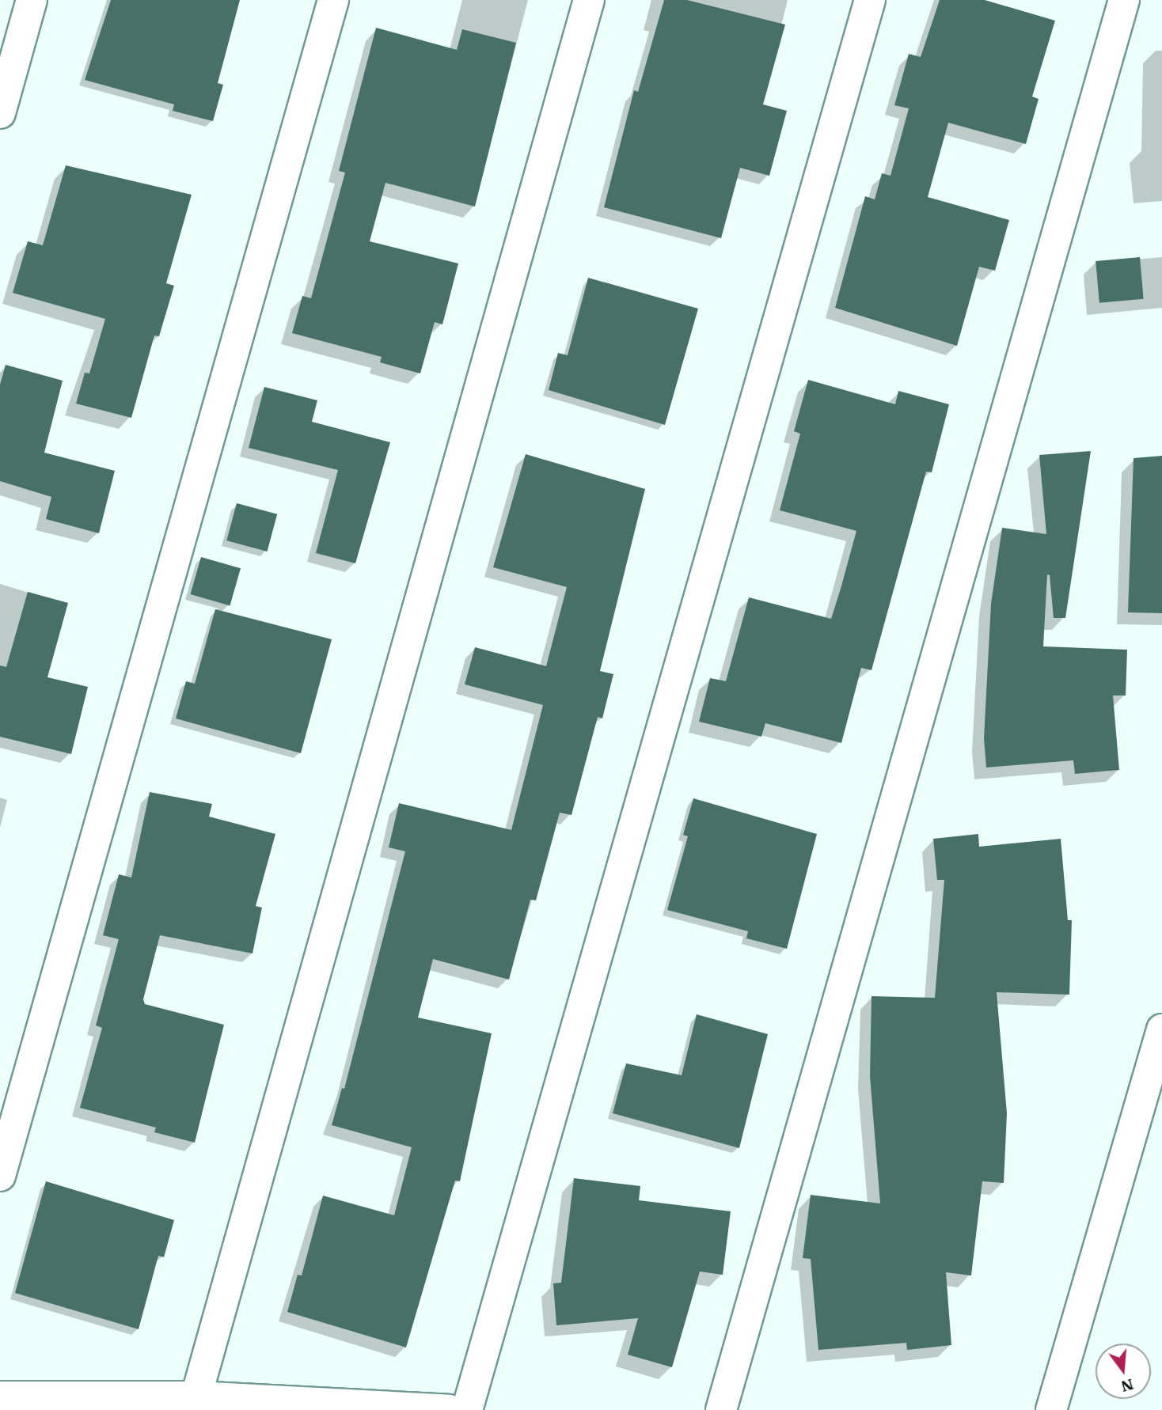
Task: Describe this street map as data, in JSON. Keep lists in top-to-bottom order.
{
  "north": "bottom"
}
